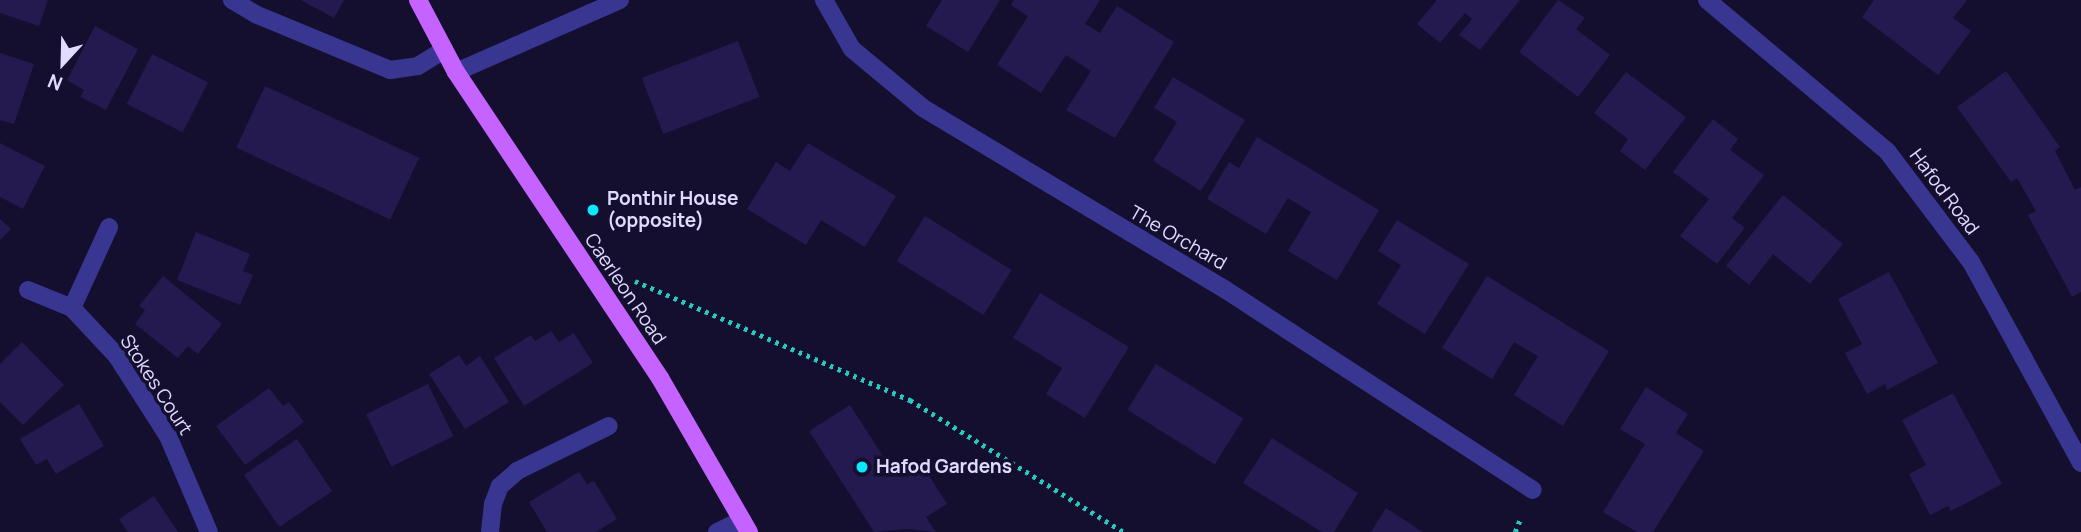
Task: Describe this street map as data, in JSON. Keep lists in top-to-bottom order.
{
  "streets": {
    "main road": ["Caerleon Road"],
    "street": ["Hafod Road", "The Orchard", "Stokes Court"]
  },
  "places": ["Ponthir House (opposite)", "Hafod Gardens"],
  "north": "bottom"
}
